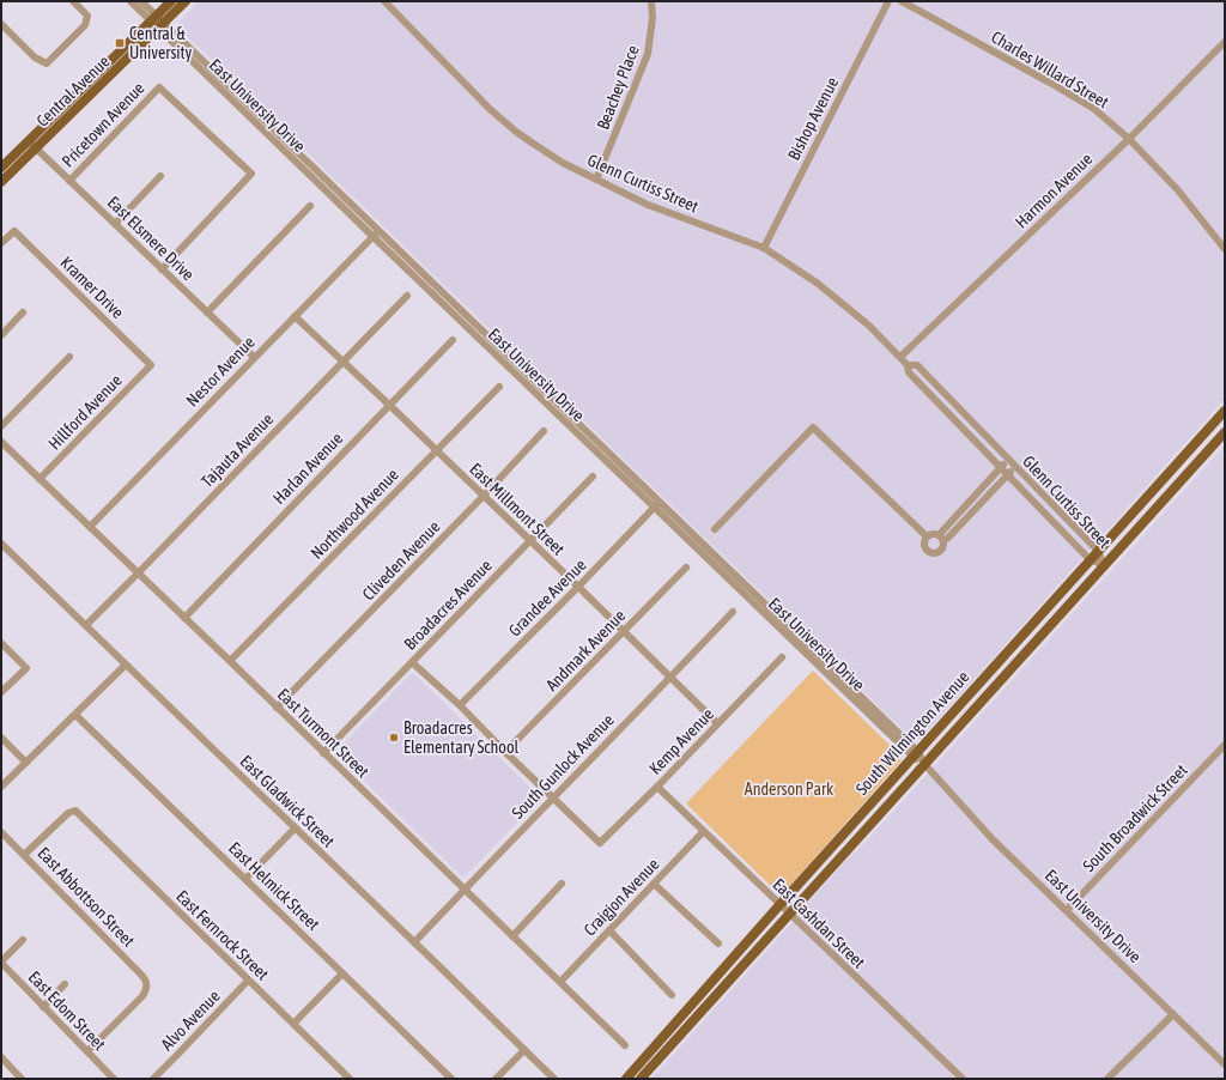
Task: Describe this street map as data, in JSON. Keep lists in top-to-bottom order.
{
  "streets": {
    "main road": ["Central Avenue", "South Wilmington Avenue"],
    "street": [
      "Charles Willard Street",
      "Beachey Place",
      "East University Drive",
      "Bishop Avenue",
      "Pricetown Avenue",
      "Glenn Curtiss Street",
      "Harmon Avenue",
      "East Elsmere Drive",
      "Kramer Drive",
      "Nestor Avenue",
      "Hillford Avenue",
      "Tajauta Avenue",
      "Harlan Avenue",
      "East Millmont Street",
      "Northwood Avenue",
      "Cliveden Avenue",
      "Grandee Avenue",
      "Broadacres Avenue",
      "Andmark Avenue",
      "East Turmont Street",
      "Kemp Avenue",
      "South Gunlock Avenue",
      "East Gladwick Street",
      "South Broadwick Street",
      "East Helmick Street",
      "East Abbottson Street",
      "Craigjon Avenue",
      "East Cashdan Street",
      "East Fernrock Street",
      "East Edom Street",
      "Alvo Avenue"
    ]
  },
  "crossings": [
    ["Charles Willard Street", "Harmon Avenue"],
    ["Beachey Place", "Glenn Curtiss Street"],
    ["Central Avenue", "East University Drive"],
    ["Central Avenue", "East Elsmere Drive"],
    ["East University Drive", "Nestor Avenue"],
    ["East University Drive", "Grandee Avenue"],
    ["East University Drive", "South Wilmington Avenue"],
    ["East University Drive", "South Broadwick Street"],
    ["Bishop Avenue", "Glenn Curtiss Street"],
    ["Pricetown Avenue", "East Elsmere Drive"],
    ["Glenn Curtiss Street", "Harmon Avenue"],
    ["Glenn Curtiss Street", "South Wilmington Avenue"],
    ["East Elsmere Drive", "Nestor Avenue"],
    ["Kramer Drive", "Hillford Avenue"],
    ["Nestor Avenue", "East Millmont Street"],
    ["Nestor Avenue", "East Turmont Street"],
    ["Hillford Avenue", "East Turmont Street"],
    ["Tajauta Avenue", "East Millmont Street"],
    ["Tajauta Avenue", "East Turmont Street"],
    ["Tajauta Avenue", "East Gladwick Street"],
    ["Harlan Avenue", "East Millmont Street"],
    ["Harlan Avenue", "East Turmont Street"],
    ["East Millmont Street", "Northwood Avenue"],
    ["East Millmont Street", "Cliveden Avenue"],
    ["East Millmont Street", "Grandee Avenue"],
    ["East Millmont Street", "Broadacres Avenue"],
    ["East Millmont Street", "Andmark Avenue"],
    ["East Millmont Street", "Kemp Avenue"],
    ["East Millmont Street", "South Gunlock Avenue"],
    ["Northwood Avenue", "East Turmont Street"],
    ["Cliveden Avenue", "East Turmont Street"],
    ["Broadacres Avenue", "East Turmont Street"],
    ["East Turmont Street", "South Gunlock Avenue"],
    ["East Turmont Street", "Craigjon Avenue"],
    ["South Wilmington Avenue", "East Cashdan Street"],
    ["Kemp Avenue", "South Gunlock Avenue"],
    ["Kemp Avenue", "East Cashdan Street"],
    ["South Gunlock Avenue", "East Gladwick Street"],
    ["East Abbottson Street", "East Fernrock Street"],
    ["East Abbottson Street", "East Edom Street"],
    ["Craigjon Avenue", "East Cashdan Street"],
    ["East Fernrock Street", "Alvo Avenue"]
  ],
  "parks": ["Anderson Park"],
  "places": {
    "transit": ["Central & University"],
    "other": ["Broadacres Elementary School"]
  }
}
